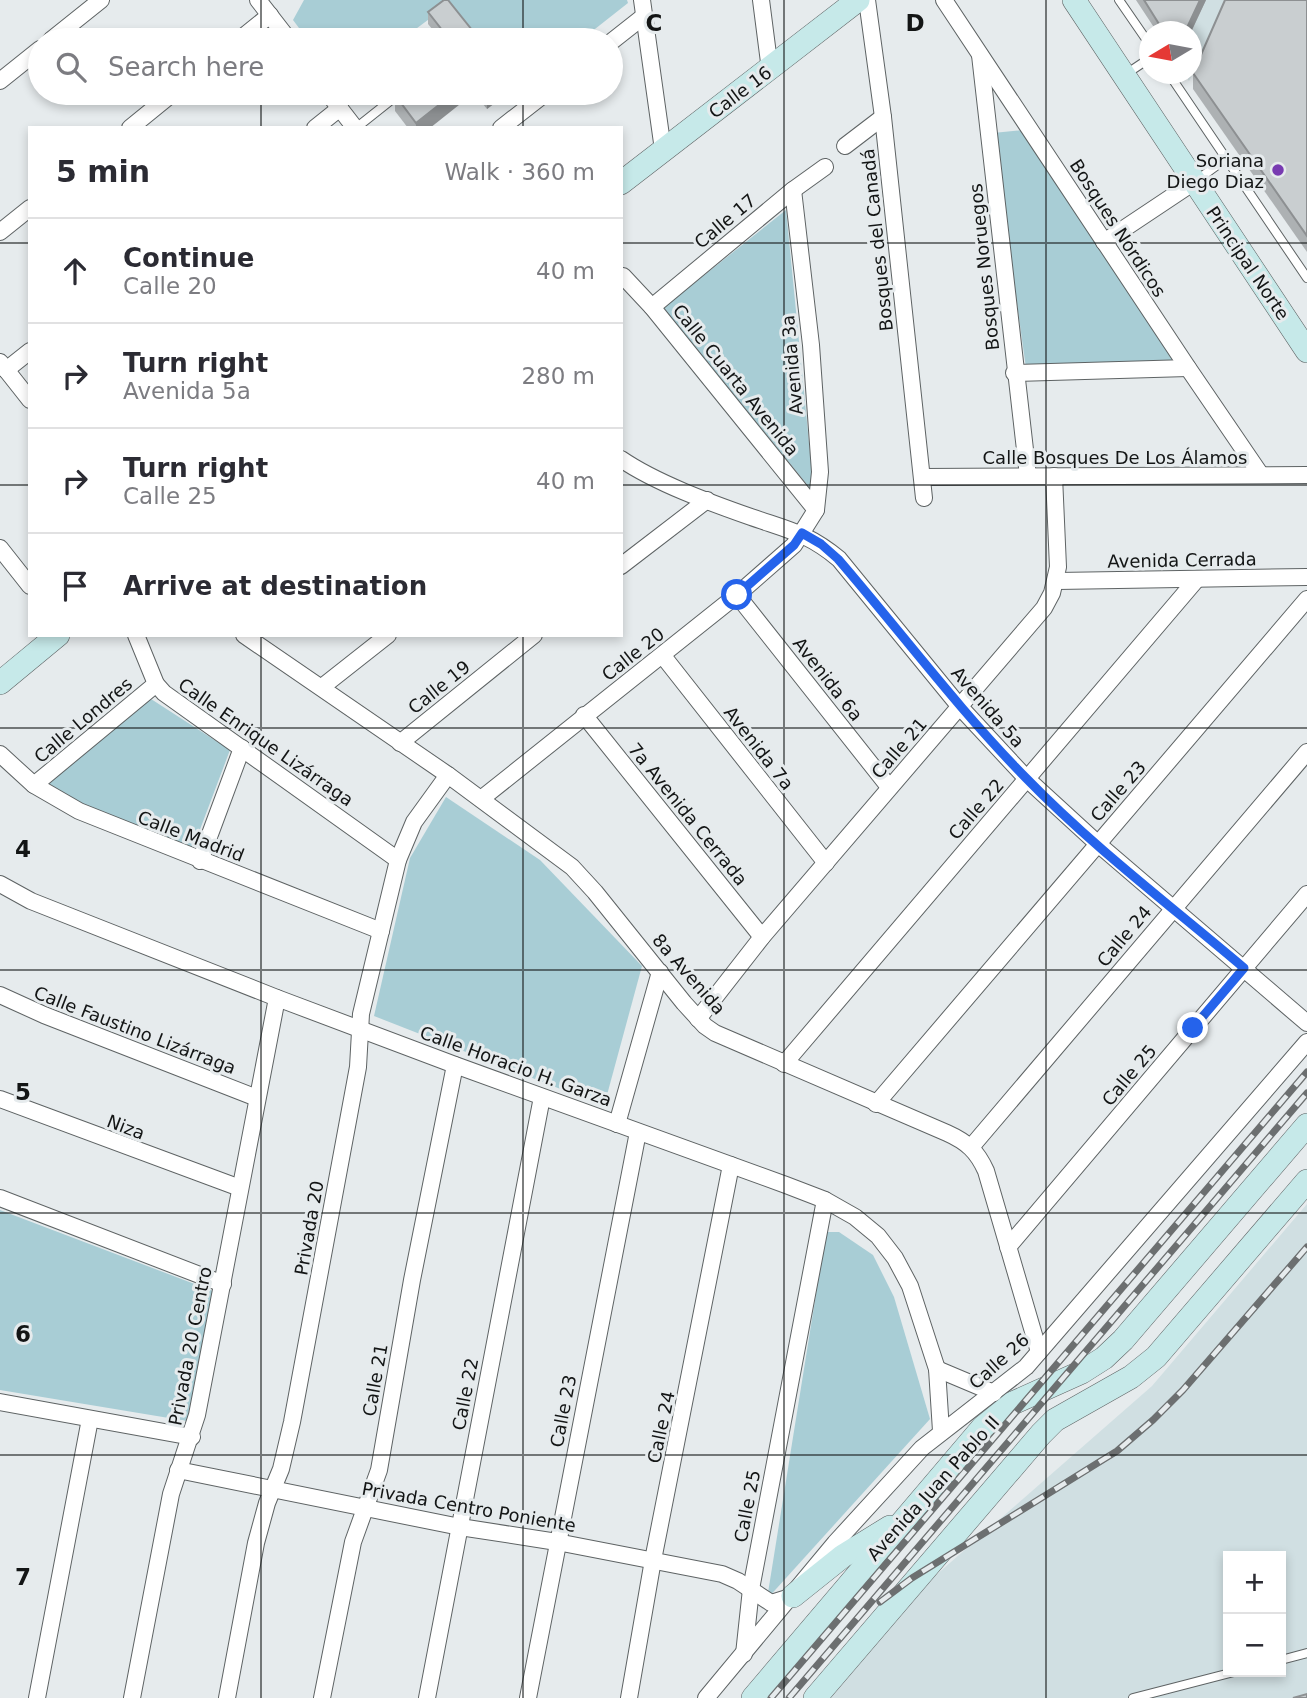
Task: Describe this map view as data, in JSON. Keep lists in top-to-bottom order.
{
  "streets": {
    "main road": ["Calle 16", "Principal Norte", "Avenida Juan Pablo II"],
    "street": [
      "Calle 17",
      "Bosques Nórdicos",
      "Bosques del Canadá",
      "Bosques Noruegos",
      "Avenida 3a",
      "Calle Cuarta Avenida",
      "Calle Bosques De Los Álamos",
      "Avenida Cerrada",
      "Calle 20",
      "Avenida 6a",
      "Calle 19",
      "Avenida 5a",
      "Calle Londres",
      "Calle Enrique Lizárraga",
      "Avenida 7a",
      "Calle 21",
      "Calle 23",
      "Calle 22",
      "7a Avenida Cerrada",
      "Calle Madrid",
      "Calle 24",
      "8a Avenida",
      "Calle Faustino Lizárraga",
      "Calle Horacio H. Garza",
      "Calle 25",
      "Niza",
      "Privada 20",
      "Privada 20 Centro",
      "Calle 26",
      "Privada Centro Poniente"
    ]
  },
  "crossings": [
    ["Calle 17", "Avenida 3a"],
    ["Calle 17", "Calle Cuarta Avenida"],
    ["Bosques Nórdicos", "Bosques Noruegos"],
    ["Bosques Nórdicos", "Calle Bosques De Los Álamos"],
    ["Bosques del Canadá", "Calle Bosques De Los Álamos"],
    ["Bosques Noruegos", "Calle Bosques De Los Álamos"],
    ["Avenida 3a", "Calle Cuarta Avenida"],
    ["Avenida 3a", "Calle 20"],
    ["Avenida 3a", "Avenida 5a"],
    ["Calle Bosques De Los Álamos", "Calle 21"],
    ["Avenida Cerrada", "Calle 21"],
    ["Avenida Cerrada", "Calle 22"],
    ["Calle 20", "Avenida 6a"],
    ["Calle 20", "Avenida 5a"],
    ["Calle 20", "Avenida 7a"],
    ["Calle 20", "7a Avenida Cerrada"],
    ["Calle 20", "8a Avenida"],
    ["Avenida 6a", "Calle 21"],
    ["Calle 19", "8a Avenida"],
    ["Avenida 5a", "Calle 21"],
    ["Avenida 5a", "Calle 23"],
    ["Avenida 5a", "Calle 22"],
    ["Avenida 5a", "Calle 24"],
    ["Avenida 5a", "Calle 25"],
    ["Calle Londres", "Calle Enrique Lizárraga"],
    ["Calle Londres", "Calle Madrid"],
    ["Calle Enrique Lizárraga", "Privada 20"],
    ["Avenida 7a", "Calle 21"],
    ["Calle 21", "7a Avenida Cerrada"],
    ["Calle 21", "8a Avenida"],
    ["Calle 21", "Calle Horacio H. Garza"],
    ["Calle 21", "Privada Centro Poniente"],
    ["Calle 23", "8a Avenida"],
    ["Calle 23", "Calle Horacio H. Garza"],
    ["Calle 23", "Privada Centro Poniente"],
    ["Calle 22", "8a Avenida"],
    ["Calle 22", "Calle Horacio H. Garza"],
    ["Calle 22", "Privada Centro Poniente"],
    ["Calle Madrid", "Privada 20"],
    ["Calle 24", "8a Avenida"],
    ["Calle 24", "Calle Horacio H. Garza"],
    ["Calle 24", "Privada Centro Poniente"],
    ["8a Avenida", "Privada 20"],
    ["Calle Faustino Lizárraga", "Privada 20 Centro"],
    ["Calle Horacio H. Garza", "Calle 25"],
    ["Calle Horacio H. Garza", "Privada 20"],
    ["Calle Horacio H. Garza", "Privada 20 Centro"],
    ["Calle Horacio H. Garza", "Calle 26"],
    ["Calle 25", "Calle 26"],
    ["Calle 25", "Privada Centro Poniente"],
    ["Niza", "Privada 20 Centro"],
    ["Privada 20", "Privada Centro Poniente"],
    ["Privada 20 Centro", "Privada Centro Poniente"],
    ["Calle 26", "Privada Centro Poniente"]
  ],
  "places": ["Soriana Diego Diaz"],
  "north": "left",
  "page": {
    "search": "Search here",
    "heading": ["5 min", "Walk · 360 m"],
    "list": [
      ["Continue", "Calle 20", "40 m"],
      ["Turn right", "Avenida 5a", "280 m"],
      ["Turn right", "Calle 25", "40 m"],
      "Arrive at destination"
    ],
    "map_buttons": ["+", "−"]
  },
  "grid": {
    "columns": ["C", "D"],
    "rows": [
      "4",
      "5",
      "6",
      "7"
    ]
  }
}
